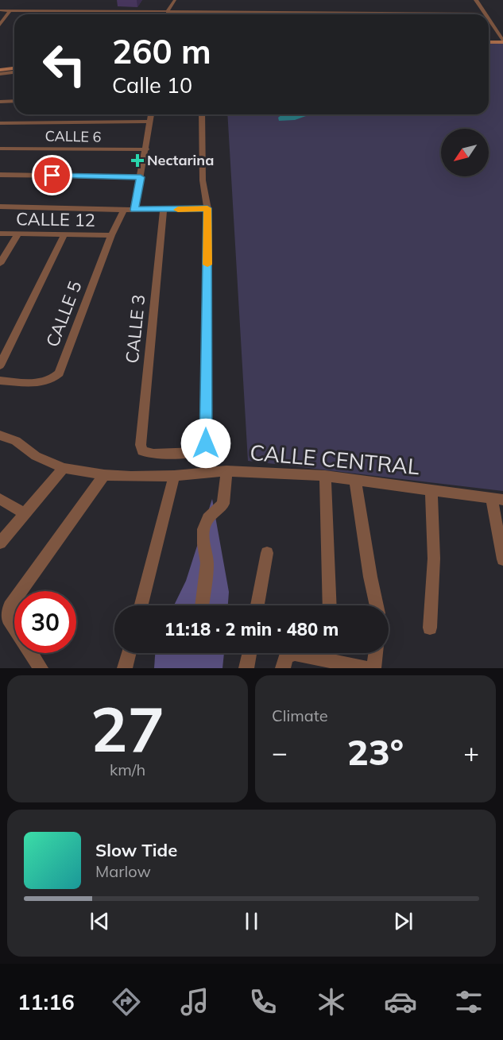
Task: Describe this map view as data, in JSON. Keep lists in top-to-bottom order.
{
  "streets": {
    "street": [
      "CALLE 6",
      "CALLE 12",
      "CALLE 5",
      "CALLE 3",
      "CALLE CENTRAL"
    ]
  },
  "crossings": [
    ["CALLE 12", "CALLE 5"]
  ],
  "places": {
    "health": ["Nectarina"]
  },
  "north": "bottom left",
  "page": {
    "turn": ["260 m", "Calle 10"],
    "limit": "30",
    "trip": "11:18 · 2 min · 480 m",
    "tile": [
      ["27", "km/h"],
      "Climate"
    ],
    "heat": ["−", "23°", "+"],
    "song": ["Slow Tide", "Marlow"],
    "tabs": "11:16"
  }
}
